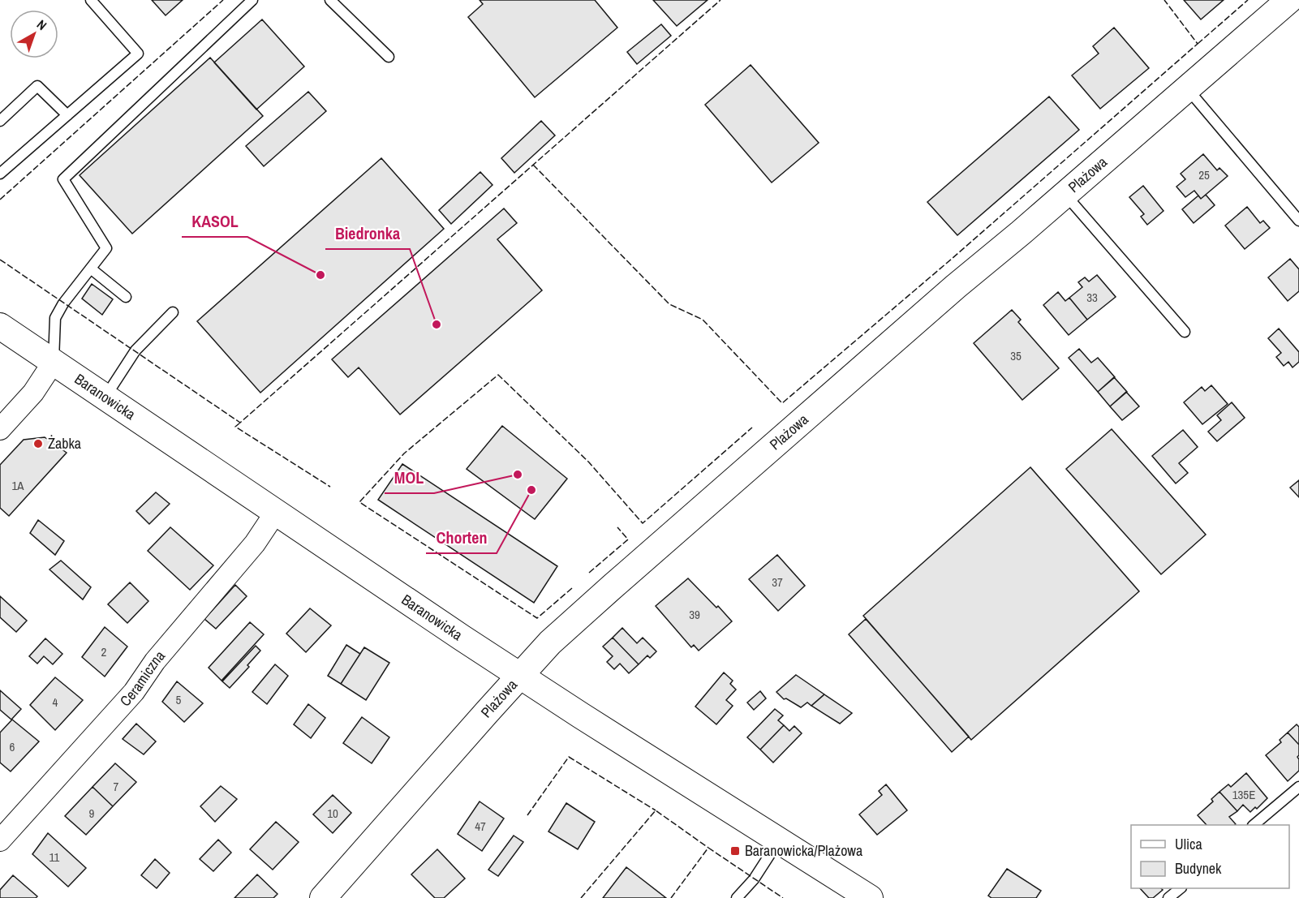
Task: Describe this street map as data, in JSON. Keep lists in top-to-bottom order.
{
  "streets": {
    "street": ["Plażowa", "Baranowicka", "Ceramiczna"]
  },
  "crossings": [
    ["Plażowa", "Baranowicka"],
    ["Baranowicka", "Ceramiczna"]
  ],
  "places": {
    "other": [
      "KASOL",
      "Biedronka",
      "Żabka",
      "MOL",
      "Chorten"
    ],
    "transit": ["Baranowicka/Plażowa"]
  },
  "house_numbers": [
    "25",
    "33",
    "35",
    "1A",
    "37",
    "39",
    "2",
    "5",
    "4",
    "6",
    "7",
    "135E",
    "9",
    "10",
    "47",
    "11"
  ],
  "legend": ["Ulica", "Budynek"],
  "north": "top right"
}
